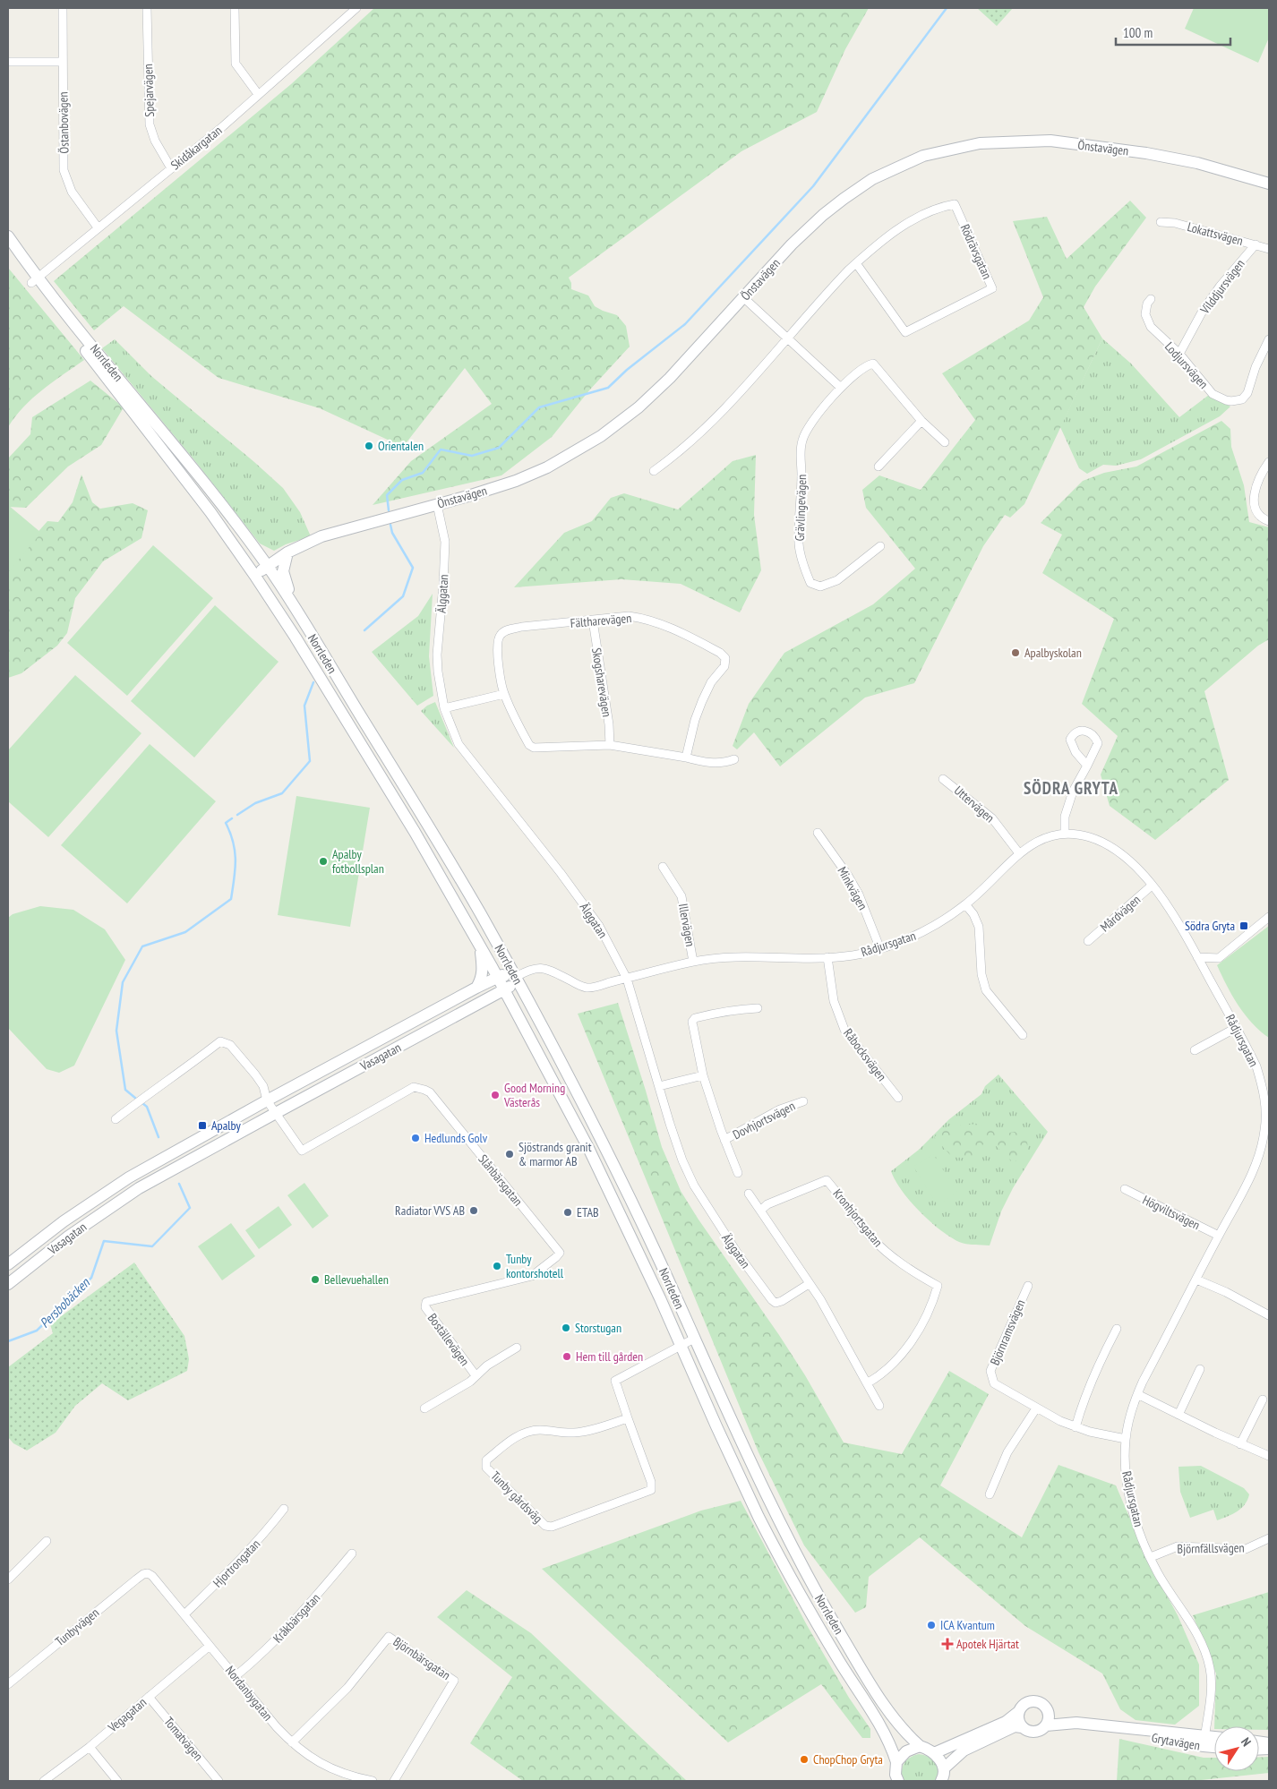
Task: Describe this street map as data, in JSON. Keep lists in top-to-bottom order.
{
  "streets": {
    "main road": [
      "Önstavägen",
      "Norrleden",
      "Vasagatan",
      "Grytavägen"
    ],
    "street": [
      "Spejarvägen",
      "Östanbovägen",
      "Skidåkargatan",
      "Lokattsvägen",
      "Rödrävsgatan",
      "Vilddjursvägen",
      "Lodjursvägen",
      "Grävlingevägen",
      "Älggatan",
      "Fältharevägen",
      "Skogsharevägen",
      "Uttervägen",
      "Minkvägen",
      "Mårdvägen",
      "Illervägen",
      "Rådjursgatan",
      "Råbocksvägen",
      "Dovhjortsvägen",
      "Slånbärsgatan",
      "Högviltsvägen",
      "Kronhjortsgatan",
      "Björnramsvägen",
      "Boställevägen",
      "Tunby gårdsväg",
      "Björnfällsvägen",
      "Hjortrongatan",
      "Kråkbärsgatan",
      "Tunbyvägen",
      "Björnbärsgatan",
      "Nordanbygatan",
      "Vegagatan",
      "Tomatvägen"
    ]
  },
  "crossings": [
    ["Spejarvägen", "Skidåkargatan"],
    ["Östanbovägen", "Skidåkargatan"],
    ["Skidåkargatan", "Norrleden"],
    ["Önstavägen", "Älggatan"],
    ["Lokattsvägen", "Vilddjursvägen"],
    ["Vilddjursvägen", "Lodjursvägen"],
    ["Norrleden", "Rådjursgatan"],
    ["Norrleden", "Vasagatan"],
    ["Norrleden", "Tunby gårdsväg"],
    ["Älggatan", "Rådjursgatan"],
    ["Fältharevägen", "Skogsharevägen"],
    ["Uttervägen", "Rådjursgatan"],
    ["Minkvägen", "Rådjursgatan"],
    ["Mårdvägen", "Rådjursgatan"],
    ["Illervägen", "Rådjursgatan"],
    ["Rådjursgatan", "Råbocksvägen"],
    ["Rådjursgatan", "Vasagatan"],
    ["Rådjursgatan", "Högviltsvägen"],
    ["Rådjursgatan", "Björnramsvägen"],
    ["Rådjursgatan", "Björnfällsvägen"],
    ["Rådjursgatan", "Grytavägen"],
    ["Vasagatan", "Slånbärsgatan"],
    ["Slånbärsgatan", "Boställevägen"],
    ["Hjortrongatan", "Nordanbygatan"],
    ["Kråkbärsgatan", "Nordanbygatan"],
    ["Tunbyvägen", "Nordanbygatan"],
    ["Björnbärsgatan", "Nordanbygatan"],
    ["Nordanbygatan", "Vegagatan"],
    ["Vegagatan", "Tomatvägen"]
  ],
  "districts": ["SÖDRA GRYTA"],
  "water": ["Persbobäcken"],
  "places": {
    "other": [
      "Orientalen",
      "Apalbyskolan",
      "Apalby fotbollsplan",
      "Good Morning Västerås",
      "Hedlunds Golv",
      "Sjöstrands granit & marmor AB",
      "Radiator VVS AB",
      "ETAB",
      "Tunby kontorshotell",
      "Bellevuehallen",
      "Storstugan",
      "Hem till gården",
      "ICA Kvantum",
      "ChopChop Gryta"
    ],
    "transit": ["Södra Gryta", "Apalby"],
    "health": ["Apotek Hjärtat"]
  },
  "scale_bar": "100 m",
  "north": "top right"
}
